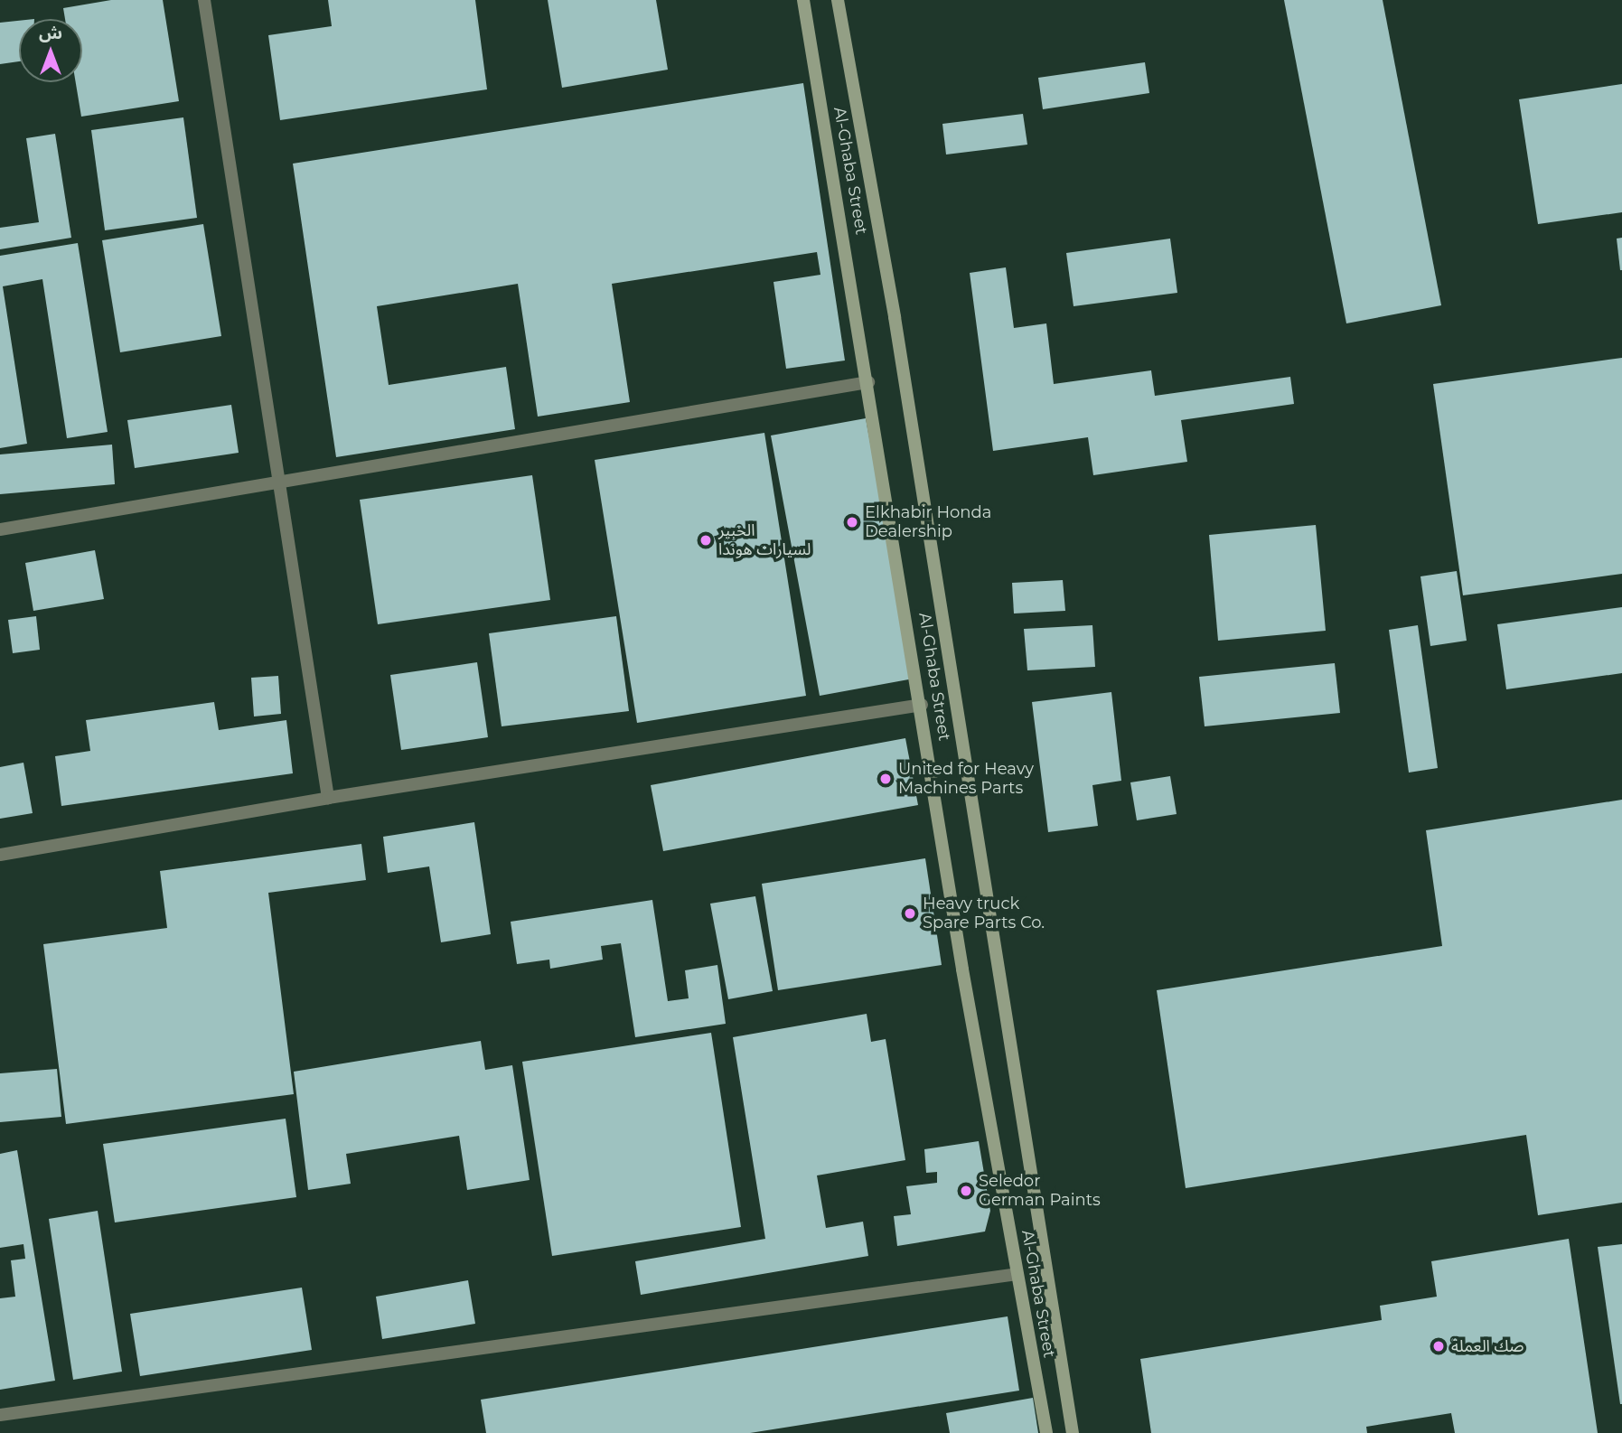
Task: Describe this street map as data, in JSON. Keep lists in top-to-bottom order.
{
  "streets": {
    "main road": ["Al-Ghaba Street"]
  },
  "places": [
    "Elkhabir Honda Dealership",
    "الخبير لسيارات هوندا",
    "United for Heavy Machines Parts",
    "Heavy truck Spare Parts Co.",
    "Seledor German Paints",
    "صك العملة"
  ],
  "north": "top"
}
